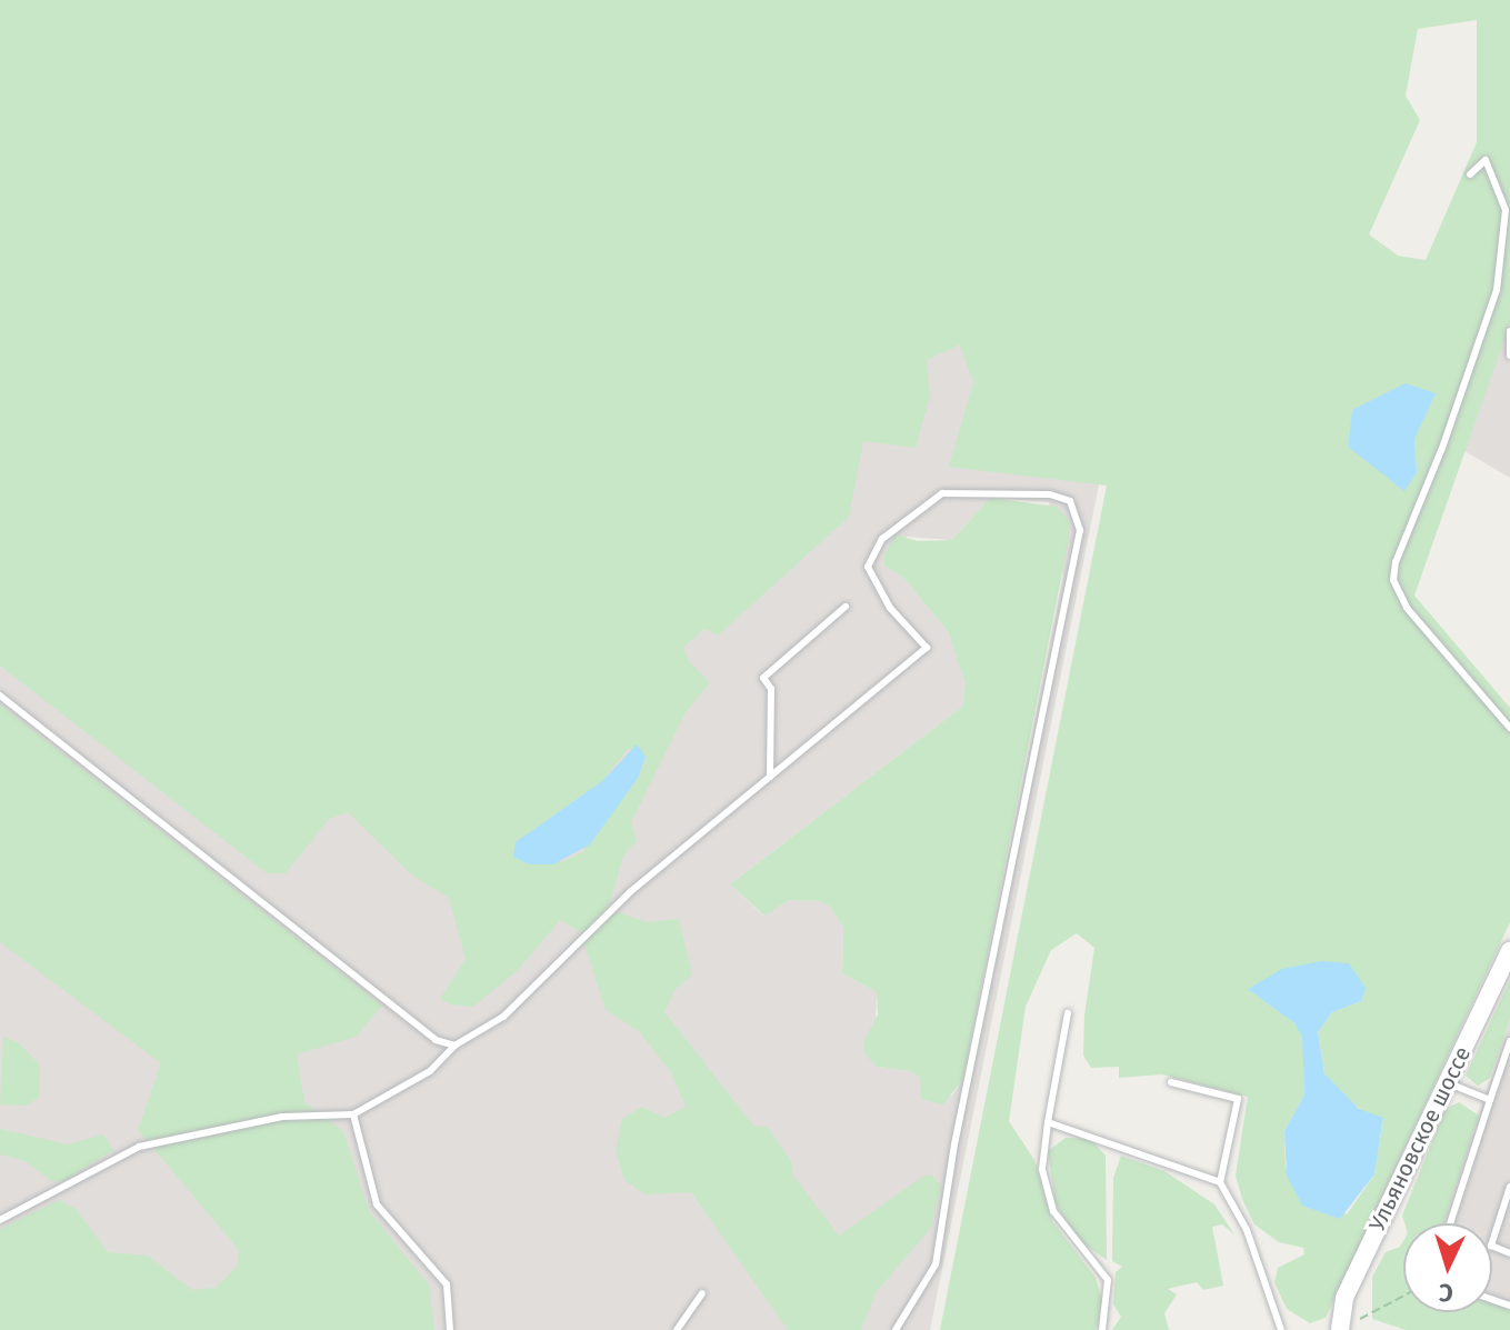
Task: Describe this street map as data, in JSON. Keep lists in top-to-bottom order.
{
  "streets": {
    "main road": ["Ульяновское шоссе"]
  },
  "north": "bottom"
}
